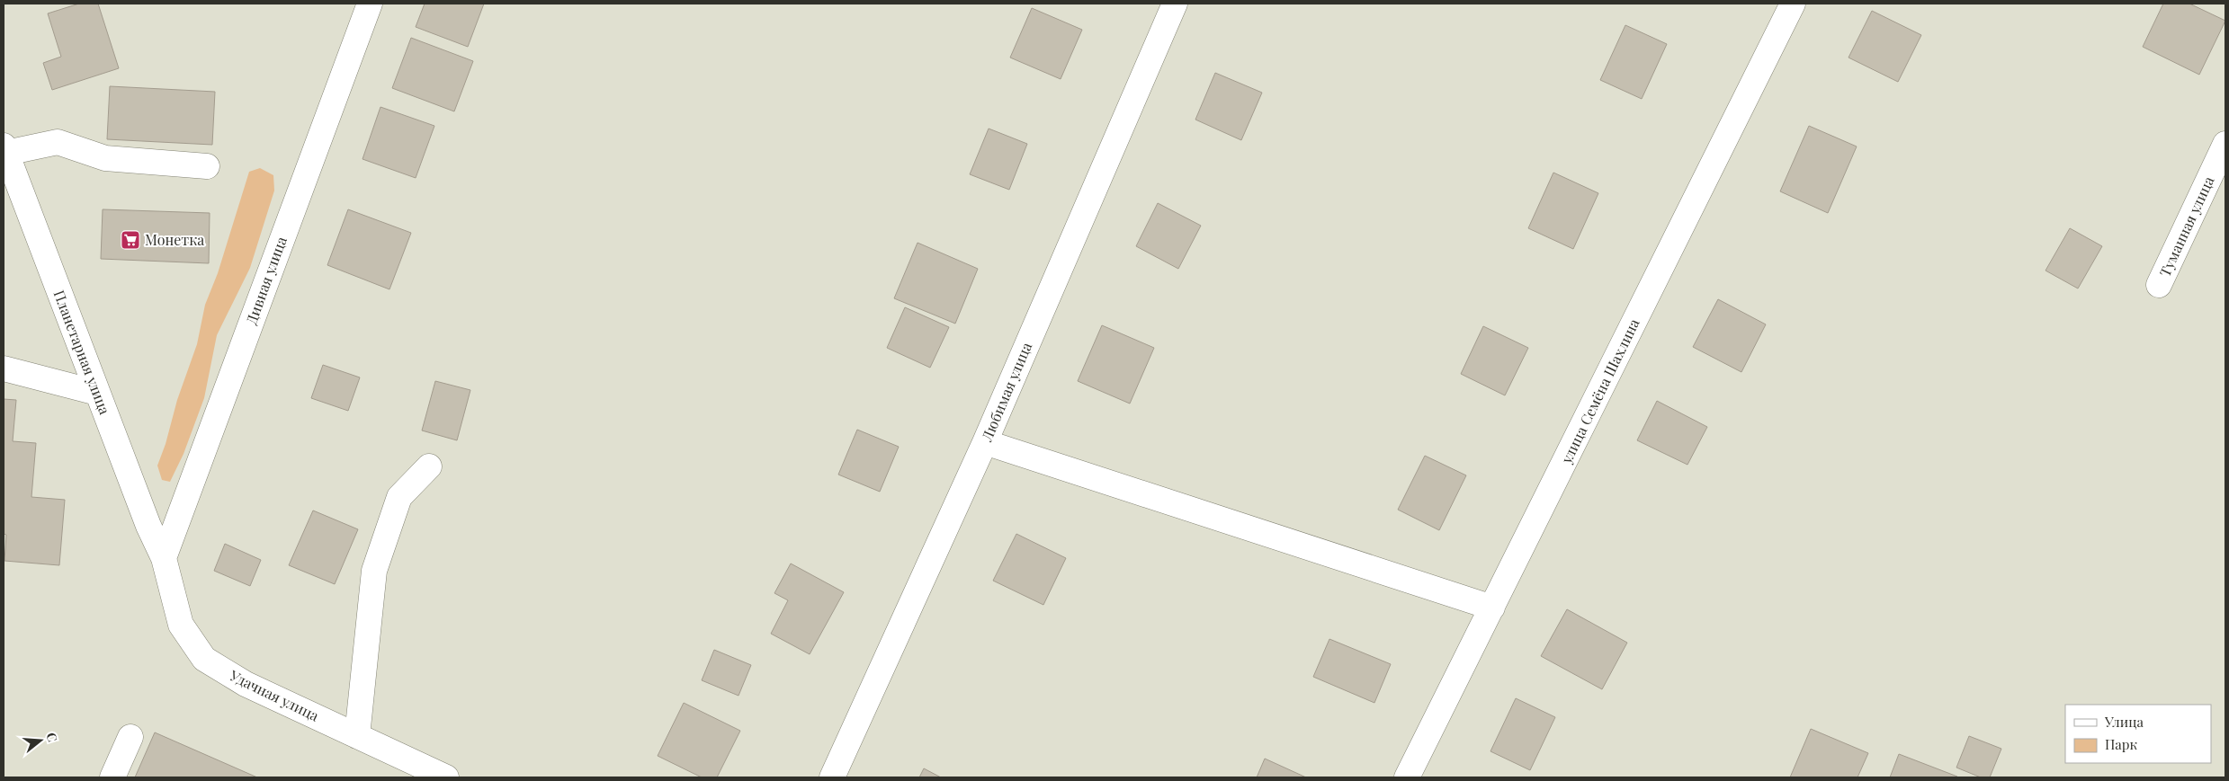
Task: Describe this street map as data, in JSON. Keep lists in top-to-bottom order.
{
  "streets": {
    "street": [
      "Туманная улица",
      "Дивная улица",
      "Планетарная улица",
      "улица Семёна Шахлина",
      "Любимая улица",
      "Удачная улица"
    ]
  },
  "crossings": [
    ["Дивная улица", "Планетарная улица"],
    ["Дивная улица", "Удачная улица"],
    ["Планетарная улица", "Удачная улица"]
  ],
  "places": {
    "supermarket": ["Монетка"]
  },
  "legend": ["Улица", "Парк"],
  "north": "right"
}
